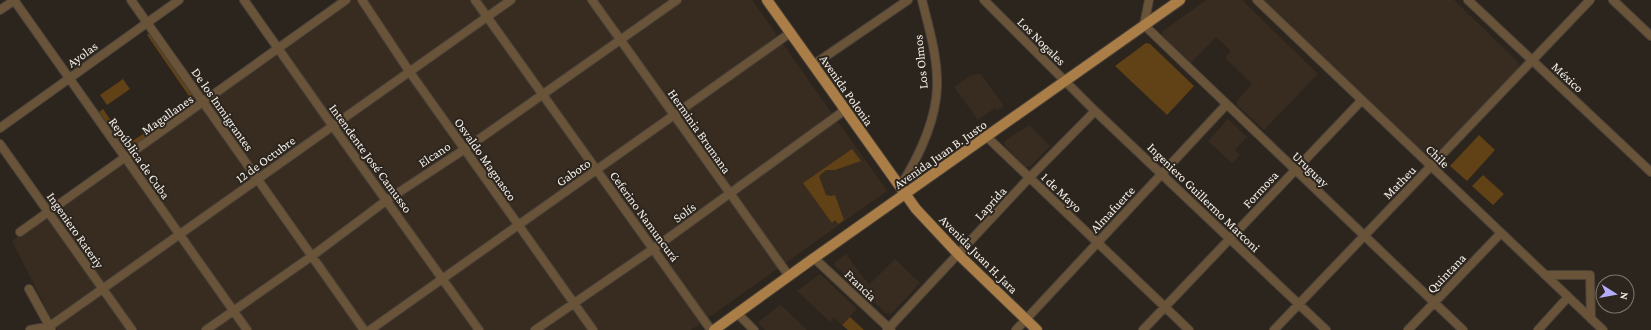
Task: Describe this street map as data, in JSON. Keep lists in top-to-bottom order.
{
  "streets": {
    "main road": ["Avenida Polonia", "Avenida Juan B. Justo", "Avenida Juan H. Jara"],
    "street": [
      "Los Nogales",
      "Ayolas",
      "Los Olmos",
      "México",
      "De los Inmigrantes",
      "Magallanes",
      "Herminia Brumana",
      "Elcano",
      "Chile",
      "República de Cuba",
      "Intendente José Camusso",
      "12 de Octubre",
      "Osvaldo Magnasco",
      "Uruguay",
      "Gaboto",
      "Matheu",
      "Formosa",
      "1 de Mayo",
      "Ingeniero Guillermo Marconi",
      "Laprida",
      "Almafuerte",
      "Solís",
      "Ceferino Namuncurá",
      "Ingeniero Rateriy",
      "Quintana",
      "Francia"
    ]
  },
  "crossings": [
    ["Los Nogales", "Avenida Juan B. Justo"],
    ["Los Nogales", "Ingeniero Guillermo Marconi"],
    ["Ayolas", "De los Inmigrantes"],
    ["Ayolas", "República de Cuba"],
    ["Los Olmos", "Avenida Polonia"],
    ["Los Olmos", "Avenida Juan B. Justo"],
    ["Los Olmos", "Avenida Juan H. Jara"],
    ["México", "Matheu"],
    ["Avenida Polonia", "Avenida Juan B. Justo"],
    ["Avenida Polonia", "Gaboto"],
    ["Avenida Polonia", "Solís"],
    ["Avenida Polonia", "Avenida Juan H. Jara"],
    ["De los Inmigrantes", "Magallanes"],
    ["De los Inmigrantes", "Elcano"],
    ["De los Inmigrantes", "12 de Octubre"],
    ["Magallanes", "República de Cuba"],
    ["Magallanes", "Intendente José Camusso"],
    ["Magallanes", "Ingeniero Rateriy"],
    ["Herminia Brumana", "Elcano"],
    ["Herminia Brumana", "Avenida Juan B. Justo"],
    ["Herminia Brumana", "Gaboto"],
    ["Herminia Brumana", "Solís"],
    ["Elcano", "República de Cuba"],
    ["Elcano", "Intendente José Camusso"],
    ["Elcano", "Osvaldo Magnasco"],
    ["Elcano", "Ceferino Namuncurá"],
    ["Avenida Juan B. Justo", "Uruguay"],
    ["Avenida Juan B. Justo", "1 de Mayo"],
    ["Avenida Juan B. Justo", "Ingeniero Guillermo Marconi"],
    ["Avenida Juan B. Justo", "Ceferino Namuncurá"],
    ["Avenida Juan B. Justo", "Avenida Juan H. Jara"],
    ["Avenida Juan B. Justo", "Francia"],
    ["Chile", "Matheu"],
    ["Chile", "Formosa"],
    ["Chile", "Quintana"],
    ["República de Cuba", "12 de Octubre"],
    ["Intendente José Camusso", "12 de Octubre"],
    ["Intendente José Camusso", "Gaboto"],
    ["12 de Octubre", "Osvaldo Magnasco"],
    ["12 de Octubre", "Ceferino Namuncurá"],
    ["12 de Octubre", "Ingeniero Rateriy"],
    ["Osvaldo Magnasco", "Gaboto"],
    ["Osvaldo Magnasco", "Solís"],
    ["Uruguay", "Matheu"],
    ["Uruguay", "Formosa"],
    ["Uruguay", "Almafuerte"],
    ["Uruguay", "Quintana"],
    ["Gaboto", "Ceferino Namuncurá"],
    ["Matheu", "Ingeniero Guillermo Marconi"],
    ["Formosa", "1 de Mayo"],
    ["Formosa", "Ingeniero Guillermo Marconi"],
    ["1 de Mayo", "Laprida"],
    ["1 de Mayo", "Almafuerte"],
    ["Ingeniero Guillermo Marconi", "Laprida"],
    ["Ingeniero Guillermo Marconi", "Almafuerte"],
    ["Laprida", "Avenida Juan H. Jara"],
    ["Laprida", "Francia"],
    ["Almafuerte", "Avenida Juan H. Jara"],
    ["Solís", "Ceferino Namuncurá"]
  ],
  "north": "right"
}
